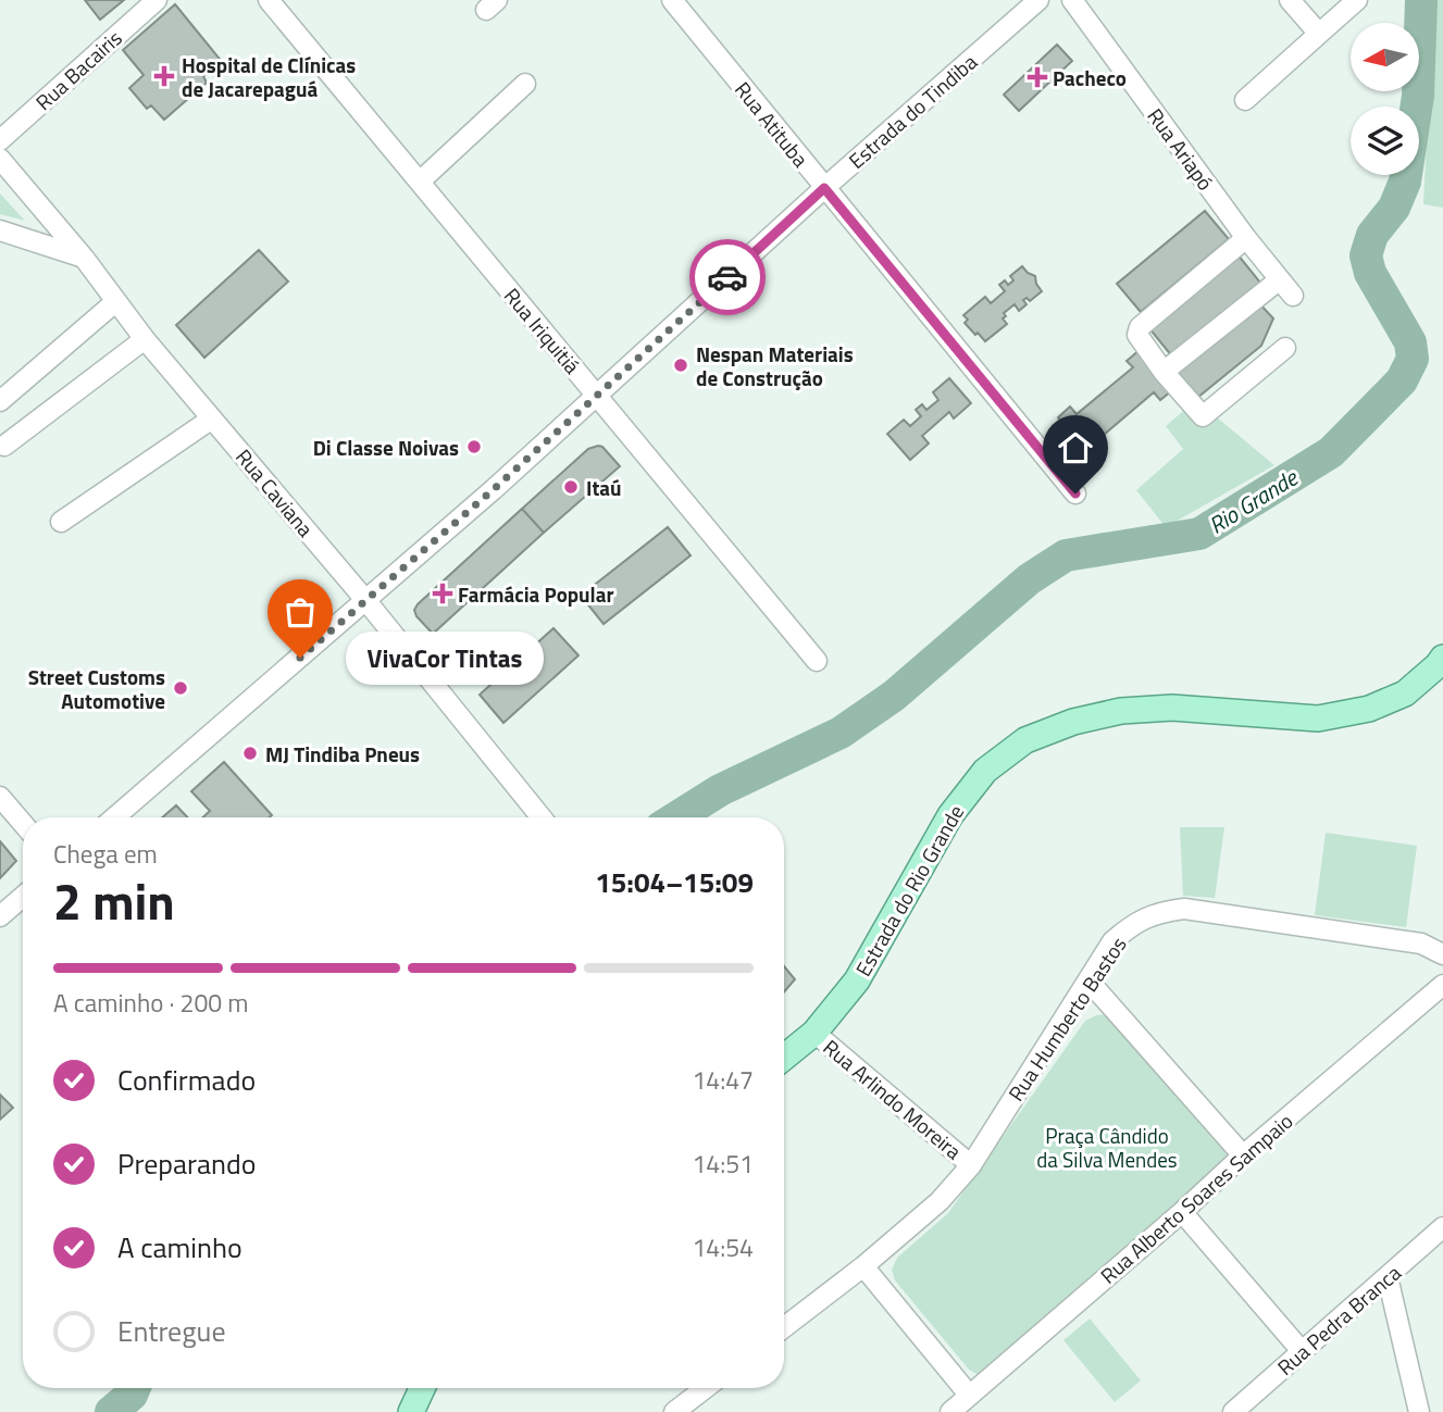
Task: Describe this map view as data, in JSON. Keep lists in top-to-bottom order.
{
  "streets": {
    "main road": ["Estrada do Rio Grande"],
    "street": [
      "Rua Bacairis",
      "Estrada do Tindiba",
      "Rua Atituba",
      "Rua Ariapó",
      "Rua Iriquitiá",
      "Rua Caviana",
      "Rua Humberto Bastos",
      "Rua Arlindo Moreira",
      "Rua Alberto Soares Sampaio",
      "Rua Pedra Branca"
    ]
  },
  "crossings": [
    ["Estrada do Tindiba", "Rua Atituba"],
    ["Estrada do Tindiba", "Rua Iriquitiá"],
    ["Estrada do Tindiba", "Rua Caviana"],
    ["Estrada do Rio Grande", "Rua Arlindo Moreira"],
    ["Rua Humberto Bastos", "Rua Arlindo Moreira"]
  ],
  "water": ["Rio Grande"],
  "parks": ["Praça Cândido da Silva Mendes"],
  "places": {
    "health": ["Hospital de Clínicas de Jacarepaguá", "Pacheco", "Farmácia Popular"],
    "other": [
      "Nespan Materiais de Construção",
      "Di Classe Noivas",
      "Itaú",
      "VivaCor Tintas",
      "Street Customs Automotive",
      "MJ Tindiba Pneus"
    ]
  },
  "north": "left",
  "page": {
    "bubble": "VivaCor Tintas",
    "heading": ["2 min", "Chega em", "15:04–15:09"],
    "bar": "A caminho · 200 m",
    "list": [
      ["Confirmado", "14:47"],
      ["Preparando", "14:51"],
      ["A caminho", "14:54"],
      "Entregue"
    ]
  }
}
